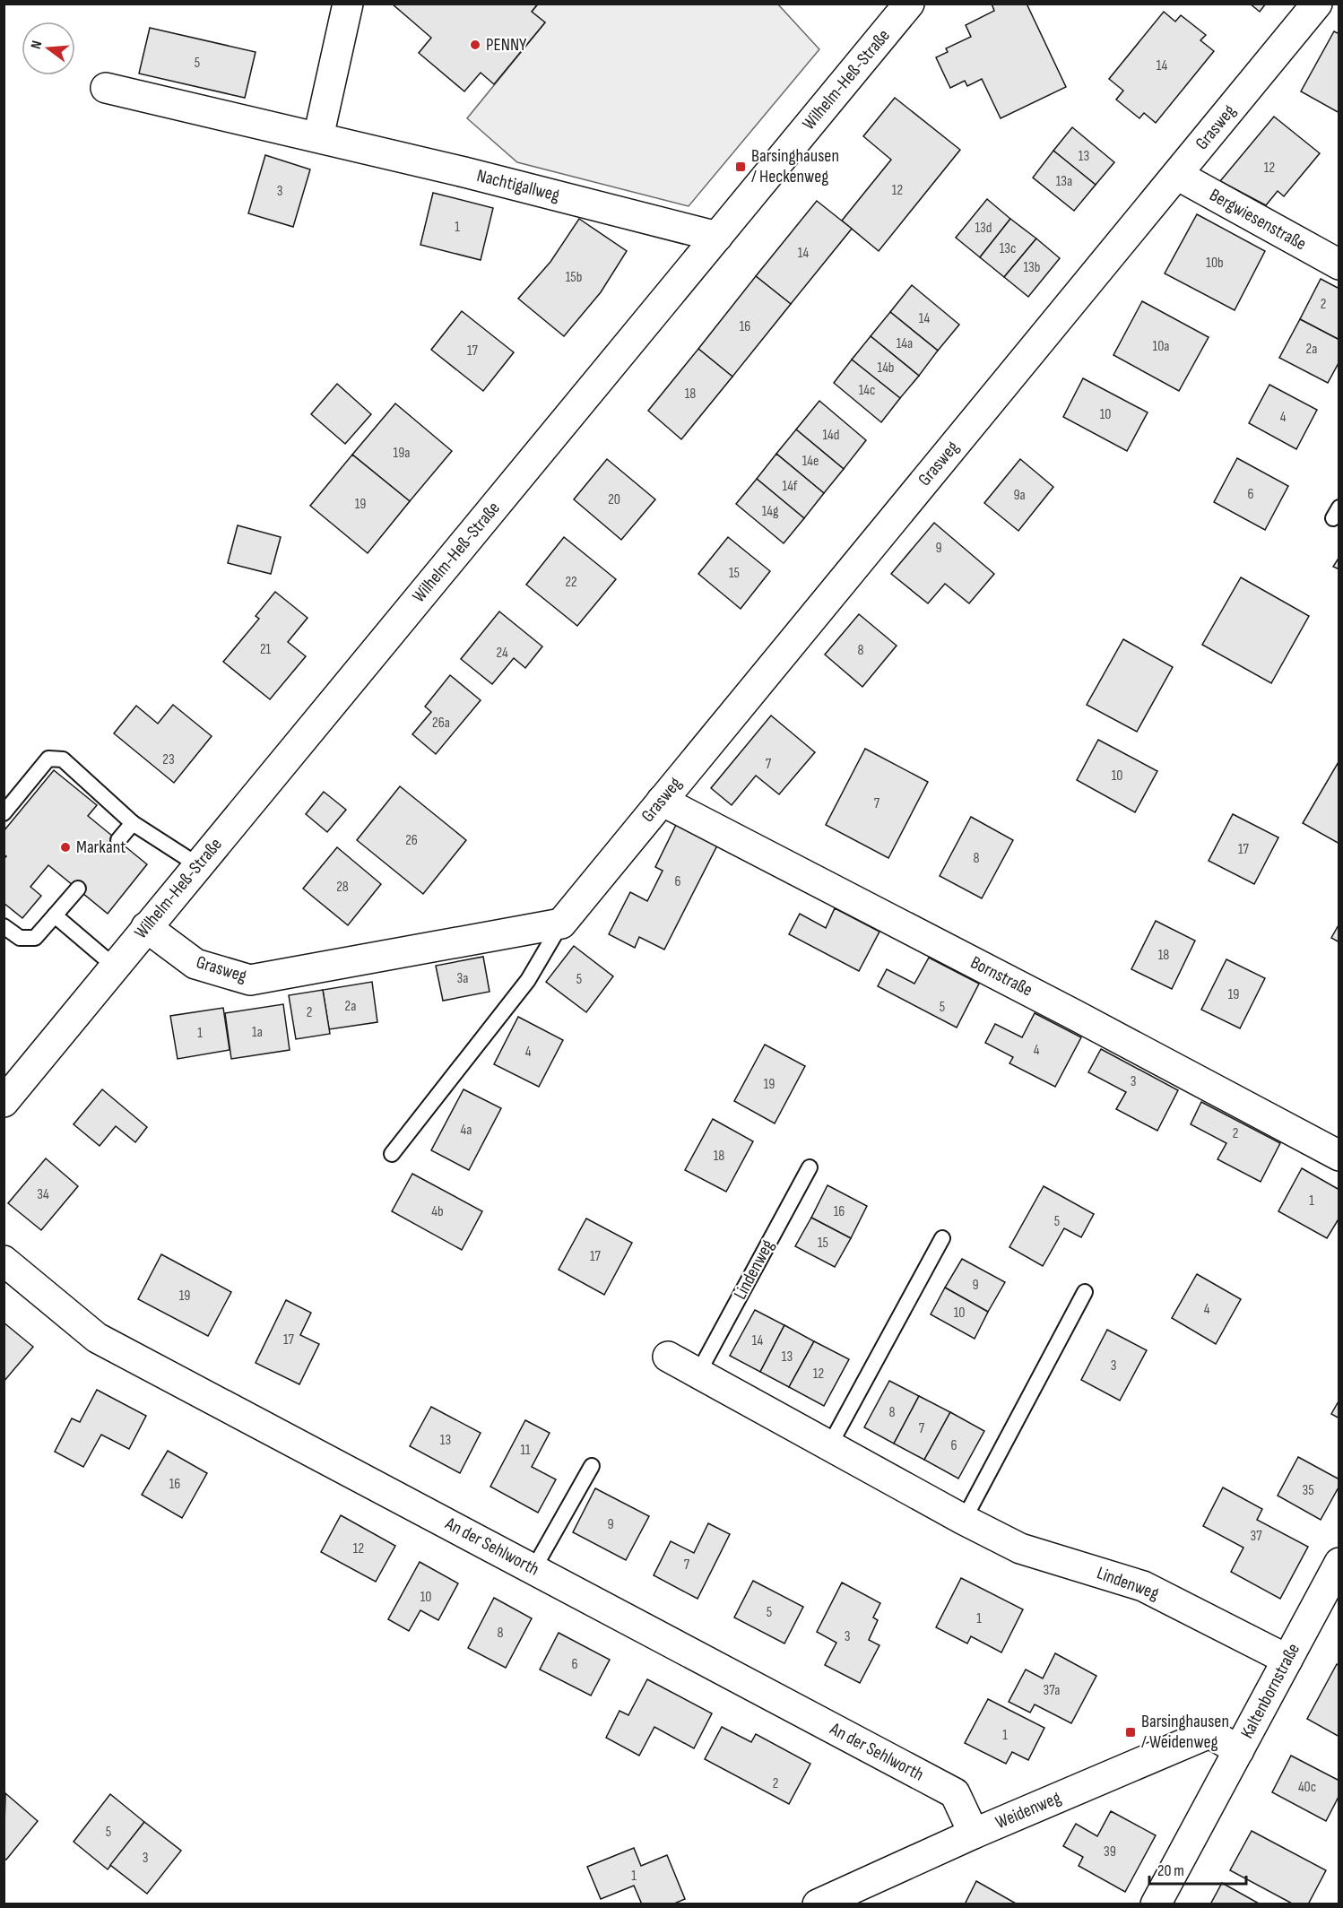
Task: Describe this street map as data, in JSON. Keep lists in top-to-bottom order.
{
  "streets": {
    "street": [
      "Wilhelm-Heß-Straße",
      "Grasweg",
      "Nachtigallweg",
      "Bergwiesenstraße",
      "Bornstraße",
      "Lindenweg",
      "An der Sehlworth",
      "Kaltenbornstraße",
      "Weidenweg"
    ]
  },
  "crossings": [
    ["Wilhelm-Heß-Straße", "Grasweg"],
    ["Wilhelm-Heß-Straße", "Nachtigallweg"],
    ["Grasweg", "Bergwiesenstraße"],
    ["Grasweg", "Bornstraße"],
    ["Lindenweg", "Kaltenbornstraße"],
    ["An der Sehlworth", "Weidenweg"],
    ["Kaltenbornstraße", "Weidenweg"]
  ],
  "places": {
    "other": ["PENNY", "Markant"],
    "transit": ["Barsinghausen / Heckenweg", "Barsinghausen / Weidenweg"]
  },
  "house_numbers": [
    "5",
    "14",
    "13",
    "12",
    "13a",
    "12",
    "3",
    "1",
    "13d",
    "13c",
    "14",
    "10b",
    "13b",
    "15b",
    "2",
    "14",
    "16",
    "14a",
    "10a",
    "2a",
    "17",
    "14b",
    "14c",
    "18",
    "10",
    "4",
    "14d",
    "19a",
    "14e",
    "14f",
    "6",
    "9a",
    "20",
    "19",
    "14g",
    "9",
    "15",
    "22",
    "21",
    "8",
    "24",
    "26a",
    "23",
    "7",
    "10",
    "7",
    "26",
    "17",
    "8",
    "6",
    "28",
    "18",
    "3a",
    "5",
    "19",
    "2a",
    "5",
    "2",
    "1a",
    "1",
    "4",
    "4",
    "3",
    "19",
    "4a",
    "2",
    "18",
    "34",
    "1",
    "4b",
    "16",
    "5",
    "15",
    "17",
    "9",
    "19",
    "4",
    "10",
    "17",
    "14",
    "13",
    "3",
    "12",
    "8",
    "7",
    "13",
    "6",
    "11",
    "16",
    "35",
    "9",
    "37",
    "12",
    "7",
    "10",
    "5",
    "1",
    "8",
    "3",
    "6",
    "37a",
    "1",
    "2",
    "40c",
    "5",
    "39",
    "3",
    "1"
  ],
  "scale_bar": "20 m",
  "north": "left"
}
